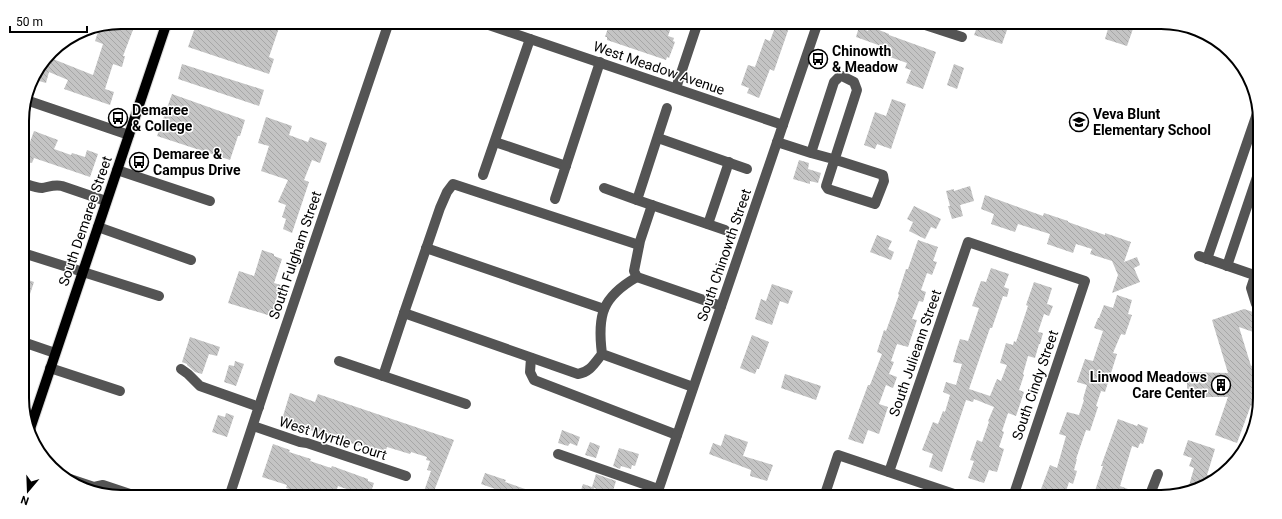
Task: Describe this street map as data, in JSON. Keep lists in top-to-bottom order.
{
  "streets": {
    "main road": ["South Demaree Street"],
    "street": [
      "West Meadow Avenue",
      "South Fulgham Street",
      "South Chinowth Street",
      "South Julieann Street",
      "South Cindy Street",
      "West Myrtle Court"
    ]
  },
  "crossings": [
    ["West Meadow Avenue", "South Chinowth Street"],
    ["South Fulgham Street", "West Myrtle Court"],
    ["South Julieann Street", "South Cindy Street"]
  ],
  "places": {
    "bus stop": ["Chinowth & Meadow", "Demaree & College", "Demaree & Campus Drive"],
    "school or university": ["Veva Blunt Elementary School"],
    "building": ["Linwood Meadows Care Center"]
  },
  "scale_bar": "50 m",
  "north": "bottom"
}
